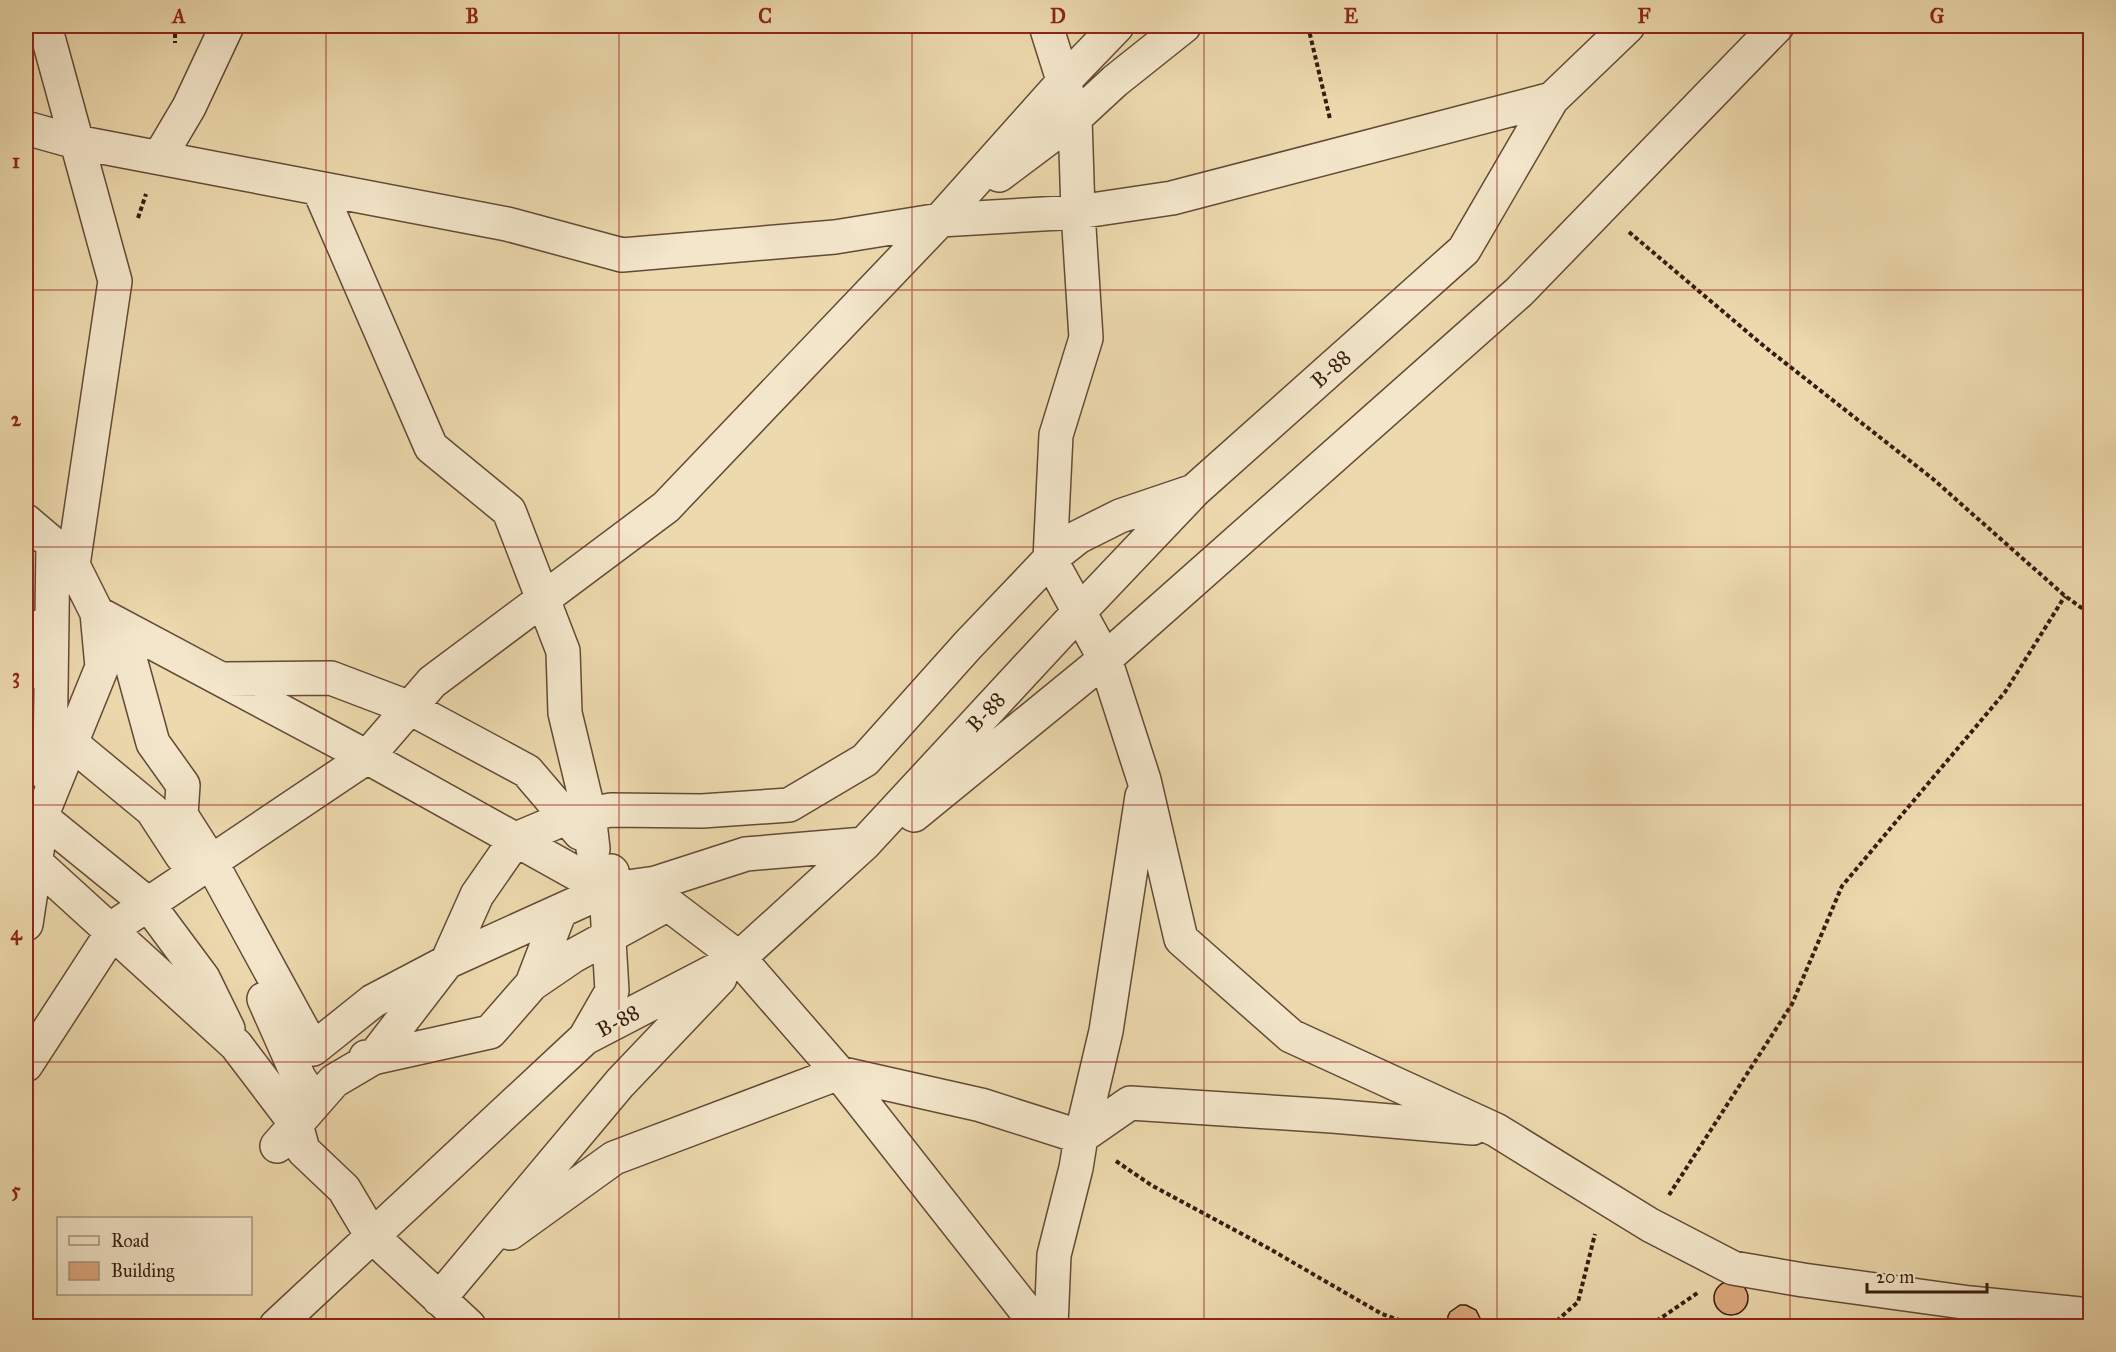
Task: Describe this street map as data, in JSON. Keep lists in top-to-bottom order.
{
  "streets": {
    "street": ["B-88"]
  },
  "legend": ["Road", "Building"],
  "scale_bar": "20 m",
  "grid": {
    "columns": [
      "A",
      "B",
      "C",
      "D",
      "E",
      "F",
      "G"
    ],
    "rows": [
      "1",
      "2",
      "3",
      "4",
      "5"
    ]
  }
}
